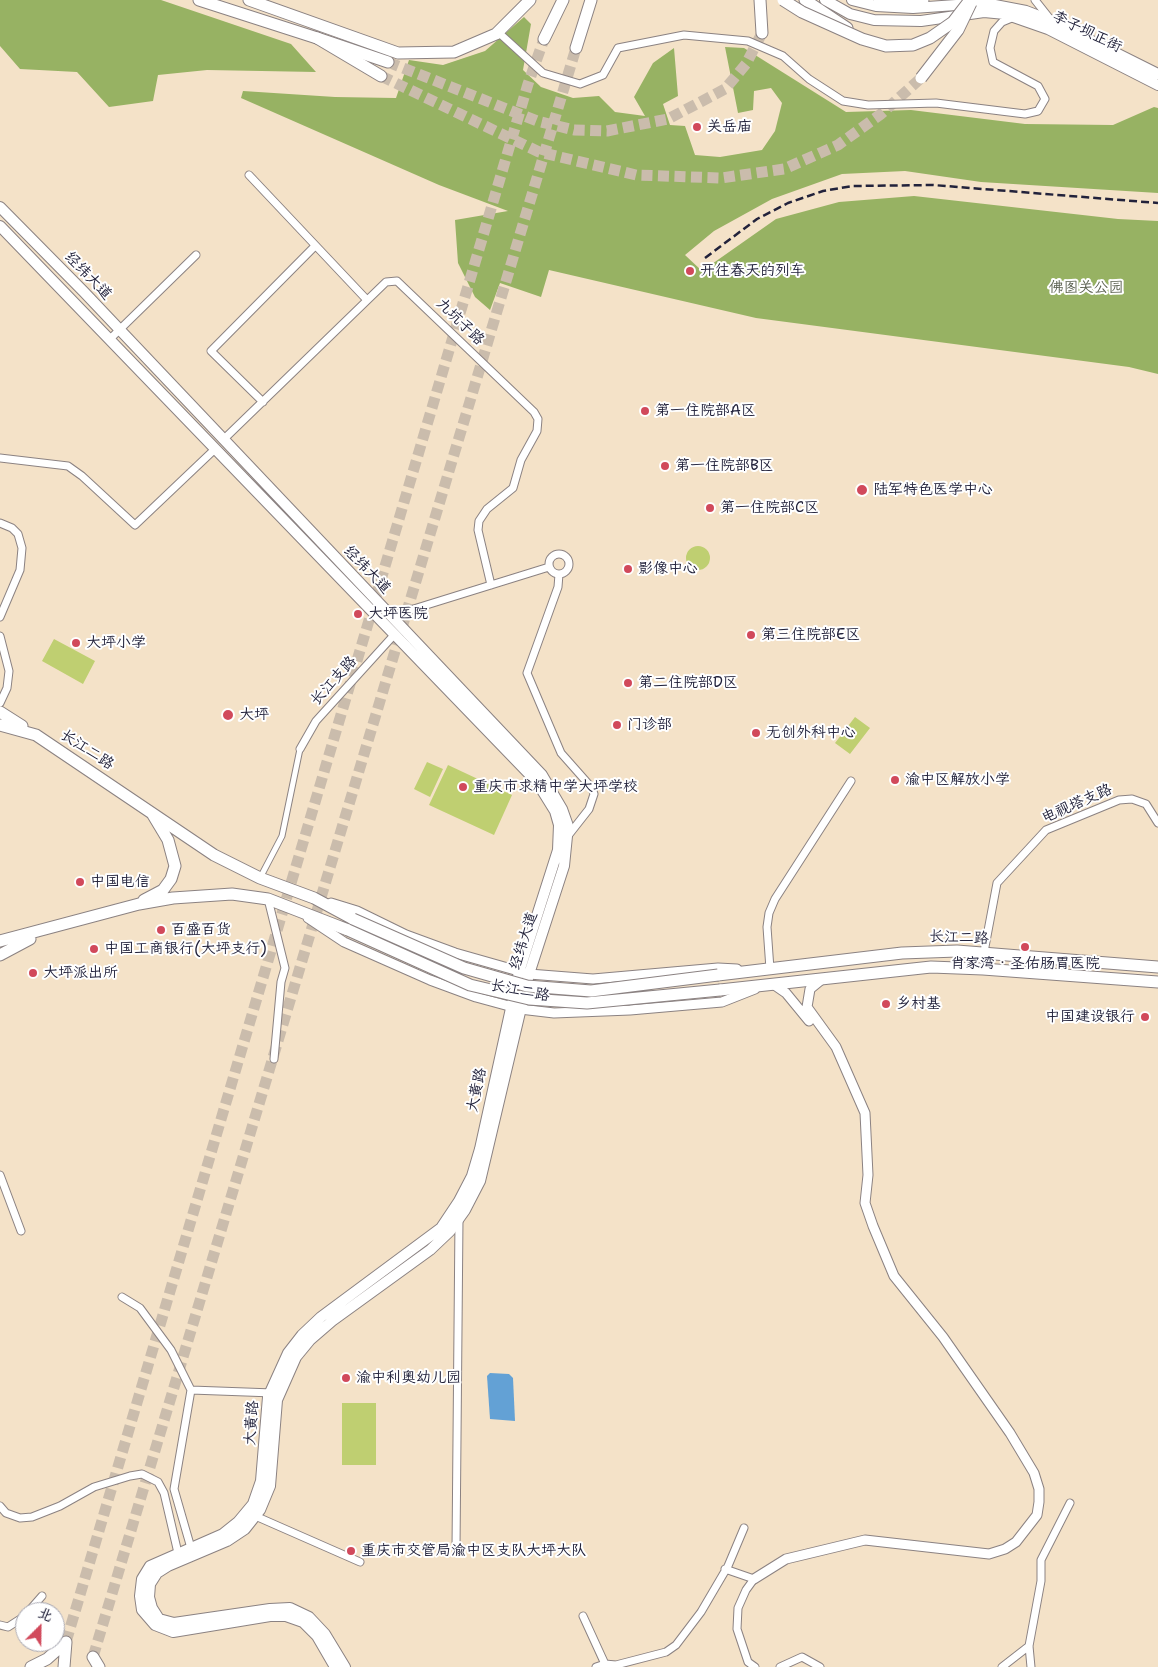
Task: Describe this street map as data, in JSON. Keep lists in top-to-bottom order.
{
  "streets": {
    "main road": [
      "李子坝正街",
      "经纬大道",
      "长江二路",
      "大黄路"
    ],
    "street": ["九坑子路", "长江支路", "电视塔支路"]
  },
  "crossings": [
    ["经纬大道", "九坑子路"],
    ["经纬大道", "长江支路"],
    ["经纬大道", "长江二路"],
    ["经纬大道", "大黄路"],
    ["长江二路", "电视塔支路"],
    ["长江二路", "大黄路"]
  ],
  "parks": ["佛图关公园"],
  "places": [
    "关岳庙",
    "开往春天的列车",
    "第一住院部A区",
    "第一住院部B区",
    "陆军特色医学中心",
    "第一住院部C区",
    "影像中心",
    "大坪医院",
    "第三住院部E区",
    "大坪小学",
    "第二住院部D区",
    "大坪",
    "门诊部",
    "无创外科中心",
    "渝中区解放小学",
    "重庆市求精中学大坪学校",
    "中国电信",
    "百盛百货",
    "肖家湾‧圣佑肠胃医院",
    "中国工商银行(大坪支行)",
    "大坪派出所",
    "乡村基",
    "中国建设银行",
    "渝中利奥幼儿园",
    "重庆市交管局渝中区支队大坪大队"
  ],
  "north": "top right"
}
